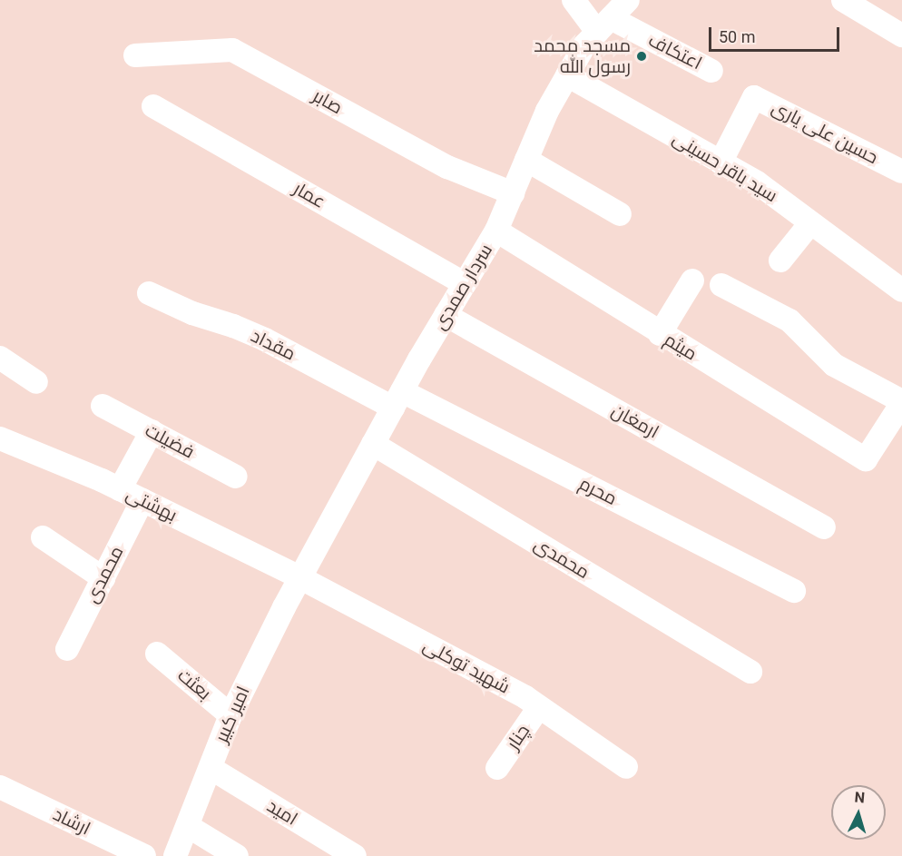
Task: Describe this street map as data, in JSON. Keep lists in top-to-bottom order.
{
  "streets": {
    "street": [
      "اعتکاف",
      "صابر",
      "حسین علی یاری",
      "سید باقر حسینی",
      "عمار",
      "سردار صمدی",
      "مقداد",
      "میثم",
      "ارمغان",
      "فضیلت",
      "محرم",
      "بهشتی",
      "محمدی",
      "شهید توکلی",
      "بعثت",
      "امیر کبیر",
      "چنار",
      "امید",
      "ارشاد"
    ]
  },
  "crossings": [
    ["اعتکاف", "سردار صمدی"],
    ["صابر", "سردار صمدی"],
    ["حسین علی یاری", "سید باقر حسینی"],
    ["سید باقر حسینی", "سردار صمدی"],
    ["عمار", "سردار صمدی"],
    ["سردار صمدی", "مقداد"],
    ["سردار صمدی", "میثم"],
    ["سردار صمدی", "ارمغان"],
    ["سردار صمدی", "محرم"],
    ["سردار صمدی", "بهشتی"],
    ["سردار صمدی", "محمدی"],
    ["سردار صمدی", "شهید توکلی"],
    ["سردار صمدی", "امیر کبیر"],
    ["مقداد", "محرم"],
    ["بهشتی", "محمدی"],
    ["بهشتی", "شهید توکلی"],
    ["بهشتی", "امیر کبیر"],
    ["شهید توکلی", "امیر کبیر"],
    ["شهید توکلی", "چنار"],
    ["بعثت", "امیر کبیر"],
    ["امیر کبیر", "امید"]
  ],
  "places": ["مسجد محمد رسول الله"],
  "scale_bar": "50 m",
  "north": "top"
}
